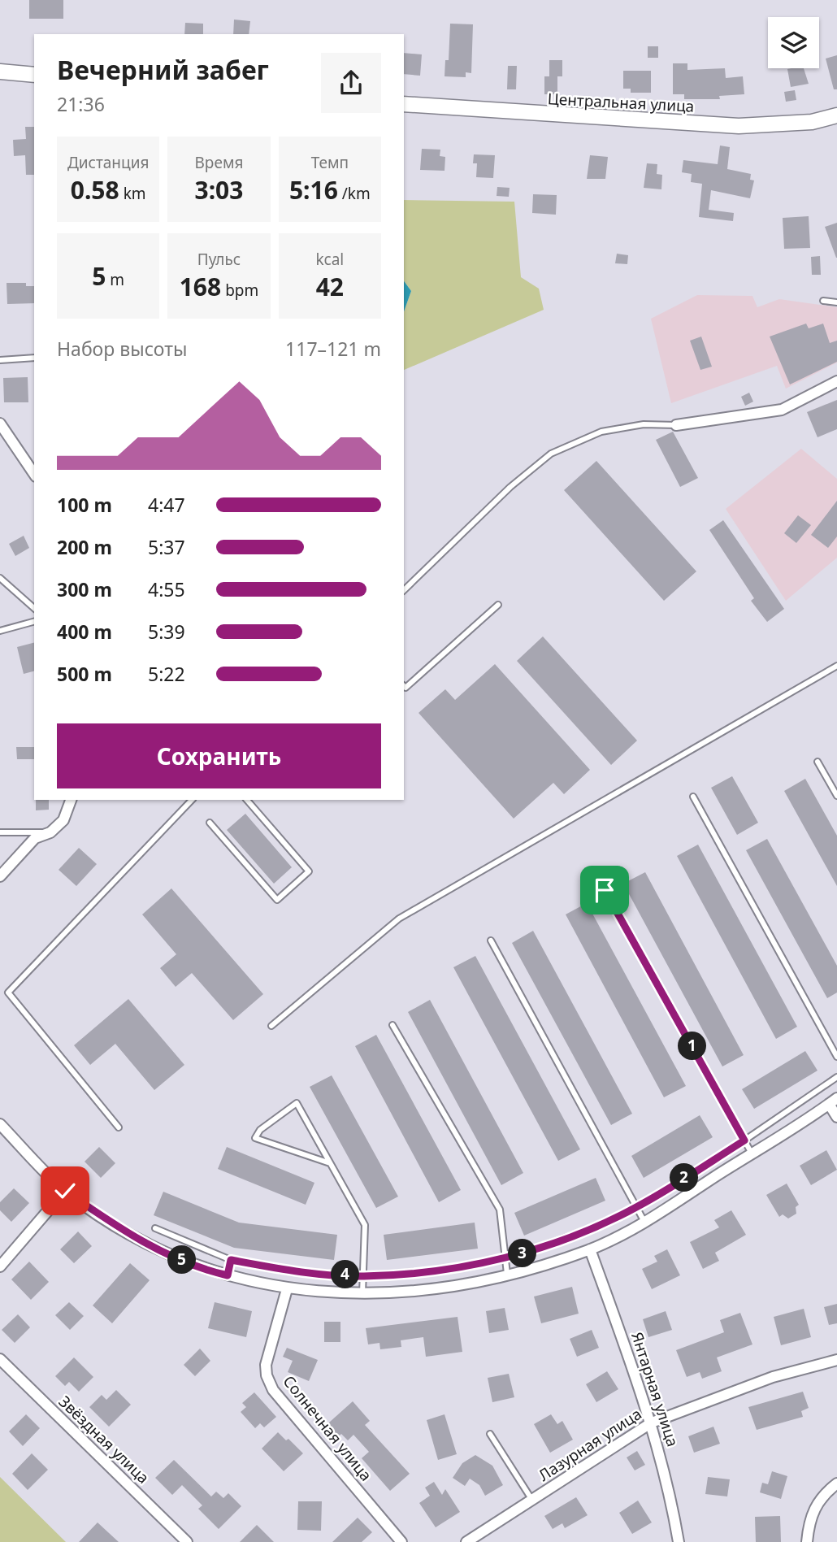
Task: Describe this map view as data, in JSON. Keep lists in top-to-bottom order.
{
  "streets": {
    "street": [
      "Центральная улица",
      "Янтарная улица",
      "Солнечная улица",
      "Звёздная улица",
      "Лазурная улица"
    ]
  },
  "crossings": [
    ["Янтарная улица", "Лазурная улица"]
  ],
  "page": {
    "heading": ["Вечерний забег", "21:36"],
    "stats": [
      ["Дистанция", "0.58 km"],
      ["Время", "3:03"],
      ["Темп", "5:16 /km"],
      ["5 m"],
      ["Пульс", "168 bpm"],
      ["kcal", "42"]
    ],
    "chart": ["Набор высоты", "117–121 m"],
    "list": [
      {
        "name": "100 m",
        "note": "4:47"
      },
      {
        "name": "200 m",
        "note": "5:37"
      },
      {
        "name": "300 m",
        "note": "4:55"
      },
      {
        "name": "400 m",
        "note": "5:39"
      },
      {
        "name": "500 m",
        "note": "5:22"
      }
    ],
    "buttons": "Сохранить",
    "pins": [
      "1",
      "2",
      "3",
      "5",
      "4"
    ]
  }
}
